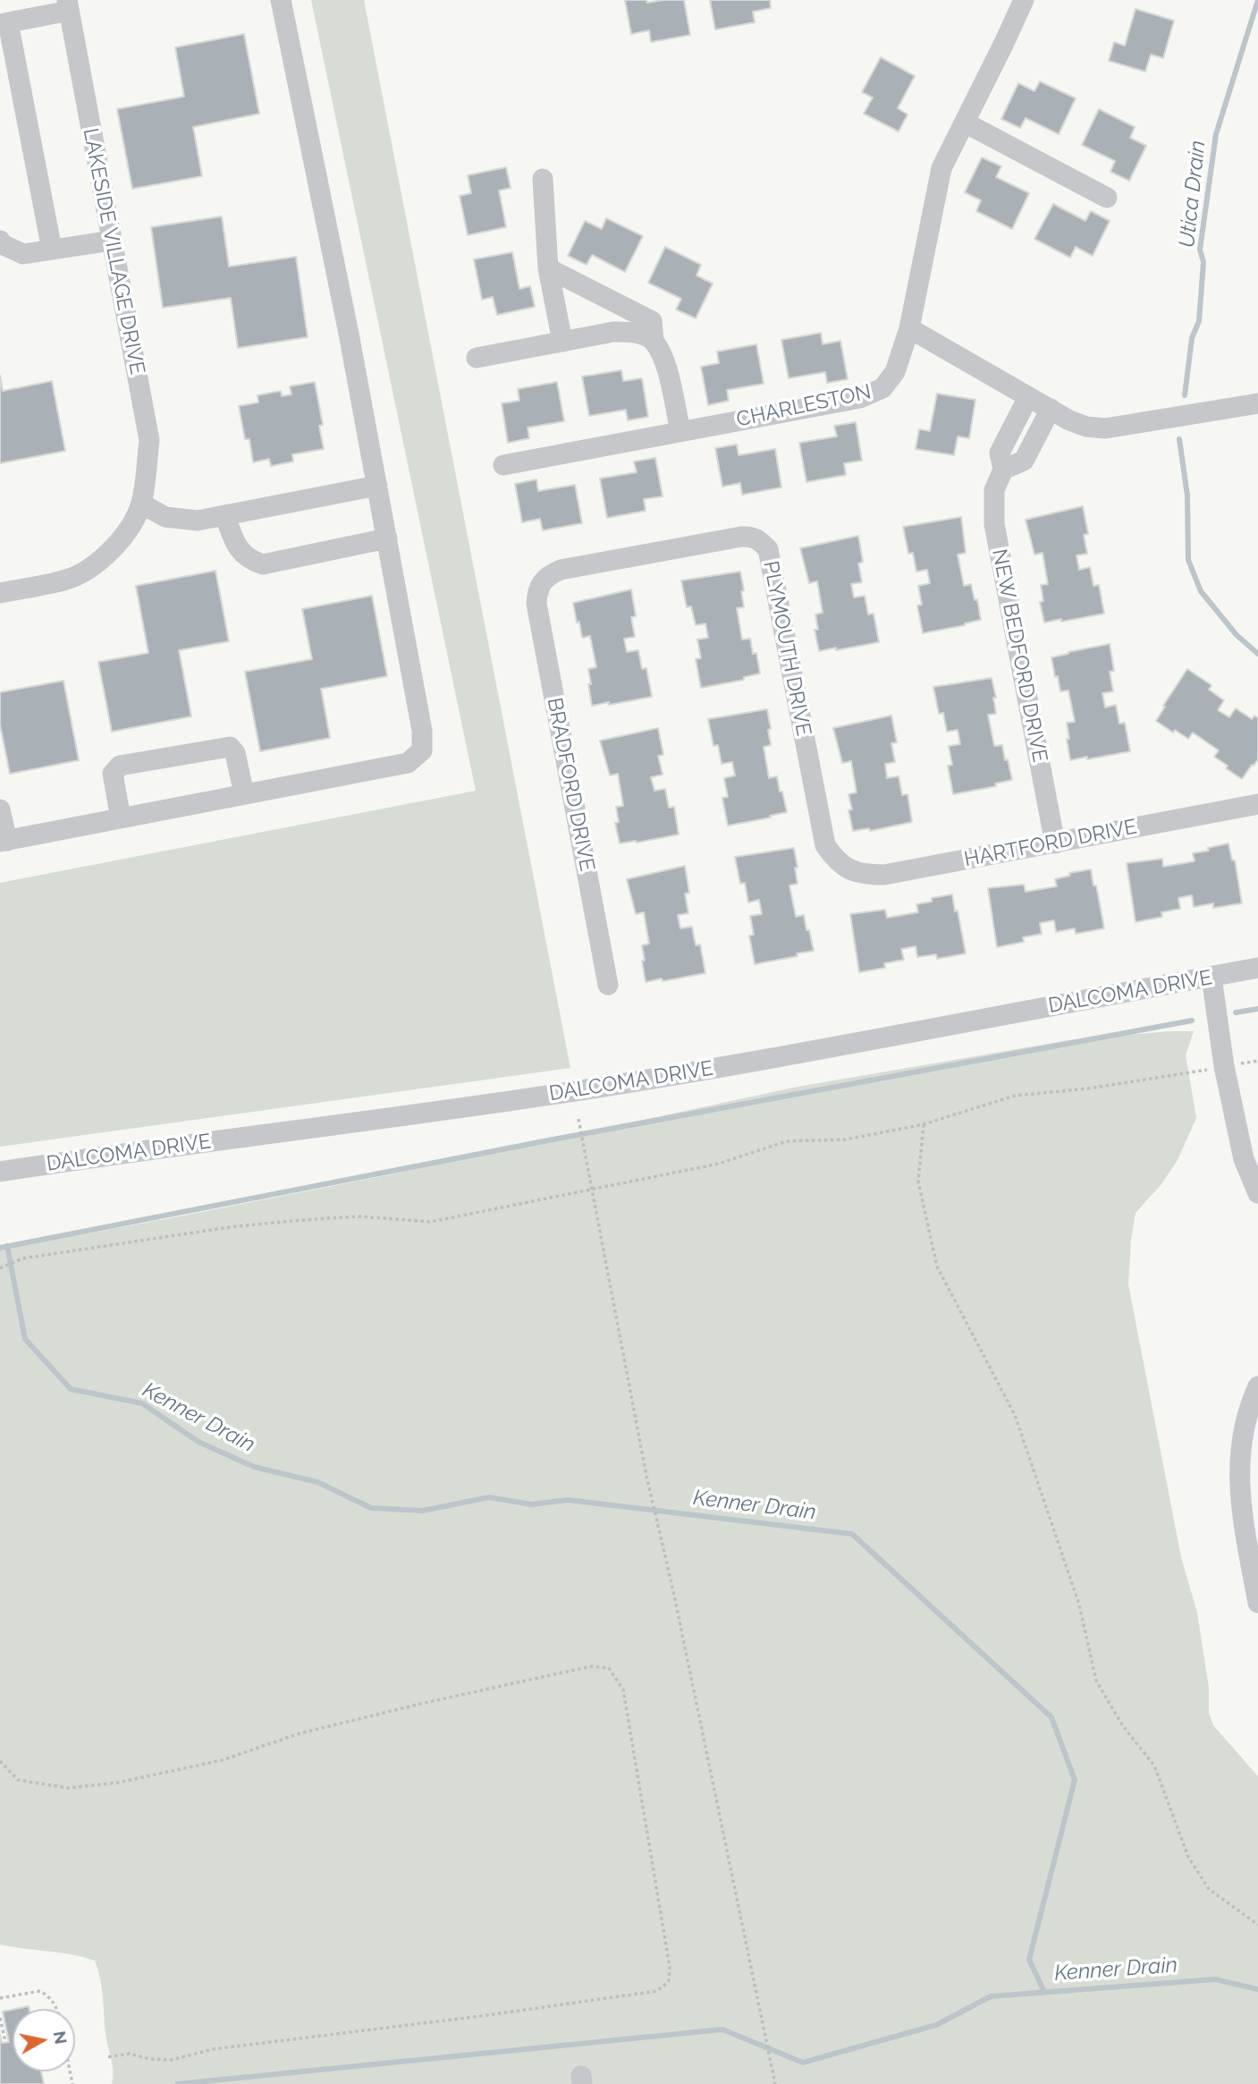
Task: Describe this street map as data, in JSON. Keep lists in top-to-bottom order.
{
  "streets": {
    "street": [
      "LAKESIDE VILLAGE DRIVE",
      "CHARLESTON",
      "PLYMOUTH DRIVE",
      "NEW BEDFORD DRIVE",
      "BRADFORD DRIVE",
      "HARTFORD DRIVE",
      "DALCOMA DRIVE"
    ]
  },
  "crossings": [
    ["PLYMOUTH DRIVE", "BRADFORD DRIVE"],
    ["PLYMOUTH DRIVE", "HARTFORD DRIVE"],
    ["NEW BEDFORD DRIVE", "HARTFORD DRIVE"]
  ],
  "water": ["Utica Drain", "Kenner Drain"],
  "north": "right"
}
